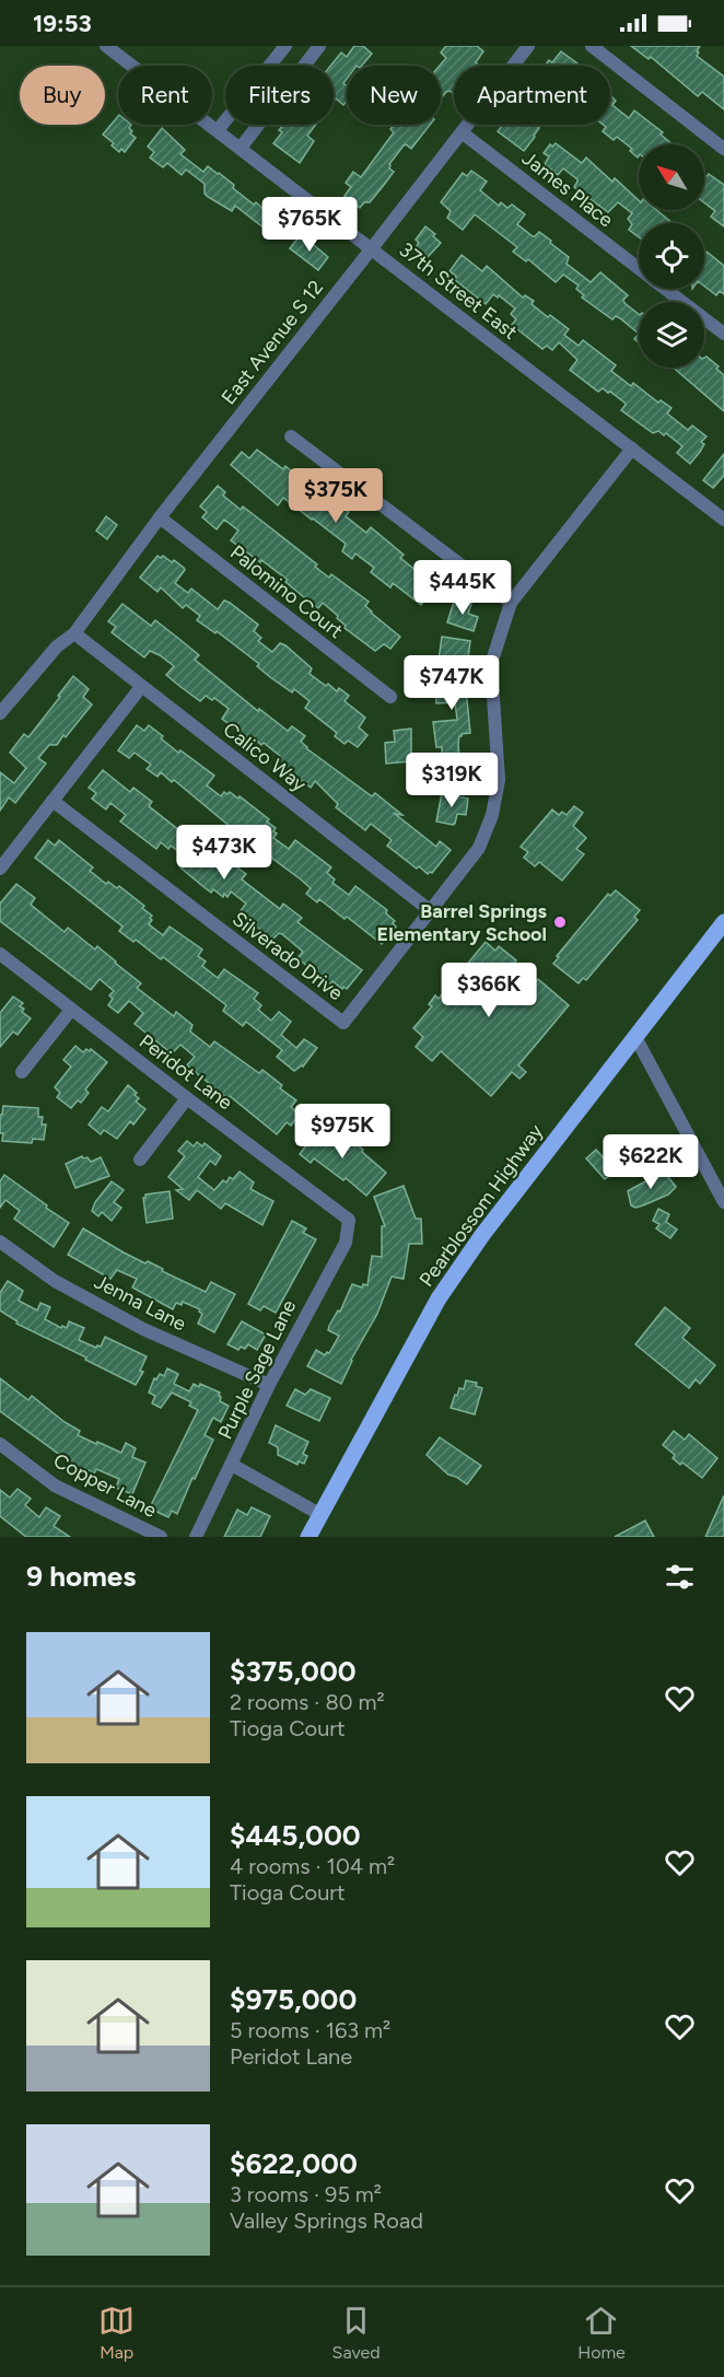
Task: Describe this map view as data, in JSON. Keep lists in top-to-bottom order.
{
  "streets": {
    "main road": ["Pearblossom Highway"],
    "street": [
      "James Place",
      "37th Street East",
      "East Avenue S 12",
      "Palomino Court",
      "Calico Way",
      "Silverado Drive",
      "Peridot Lane",
      "Jenna Lane",
      "Purple Sage Lane",
      "Copper Lane"
    ]
  },
  "crossings": [
    ["James Place", "East Avenue S 12"],
    ["37th Street East", "East Avenue S 12"],
    ["East Avenue S 12", "Palomino Court"],
    ["East Avenue S 12", "Calico Way"],
    ["Calico Way", "Silverado Drive"],
    ["Peridot Lane", "Purple Sage Lane"],
    ["Jenna Lane", "Purple Sage Lane"]
  ],
  "places": ["Barrel Springs Elementary School"],
  "north": "top left",
  "page": {
    "status": "19:53",
    "chip": [
      "Buy",
      "Rent",
      "Filters",
      "New",
      "Apartment"
    ],
    "price": [
      "$765K",
      "$375K",
      "$445K",
      "$747K",
      "$319K",
      "$473K",
      "$366K",
      "$975K",
      "$622K"
    ],
    "heading": "9 homes",
    "list": [
      {
        "name": "$375,000",
        "note": "2 rooms · 80 m² · Tioga Court"
      },
      {
        "name": "$445,000",
        "note": "4 rooms · 104 m² · Tioga Court"
      },
      {
        "name": "$975,000",
        "note": "5 rooms · 163 m² · Peridot Lane"
      },
      {
        "name": "$622,000",
        "note": "3 rooms · 95 m² · Valley Springs Road"
      }
    ],
    "tabs": ["Map", "Saved", "Home"]
  }
}
